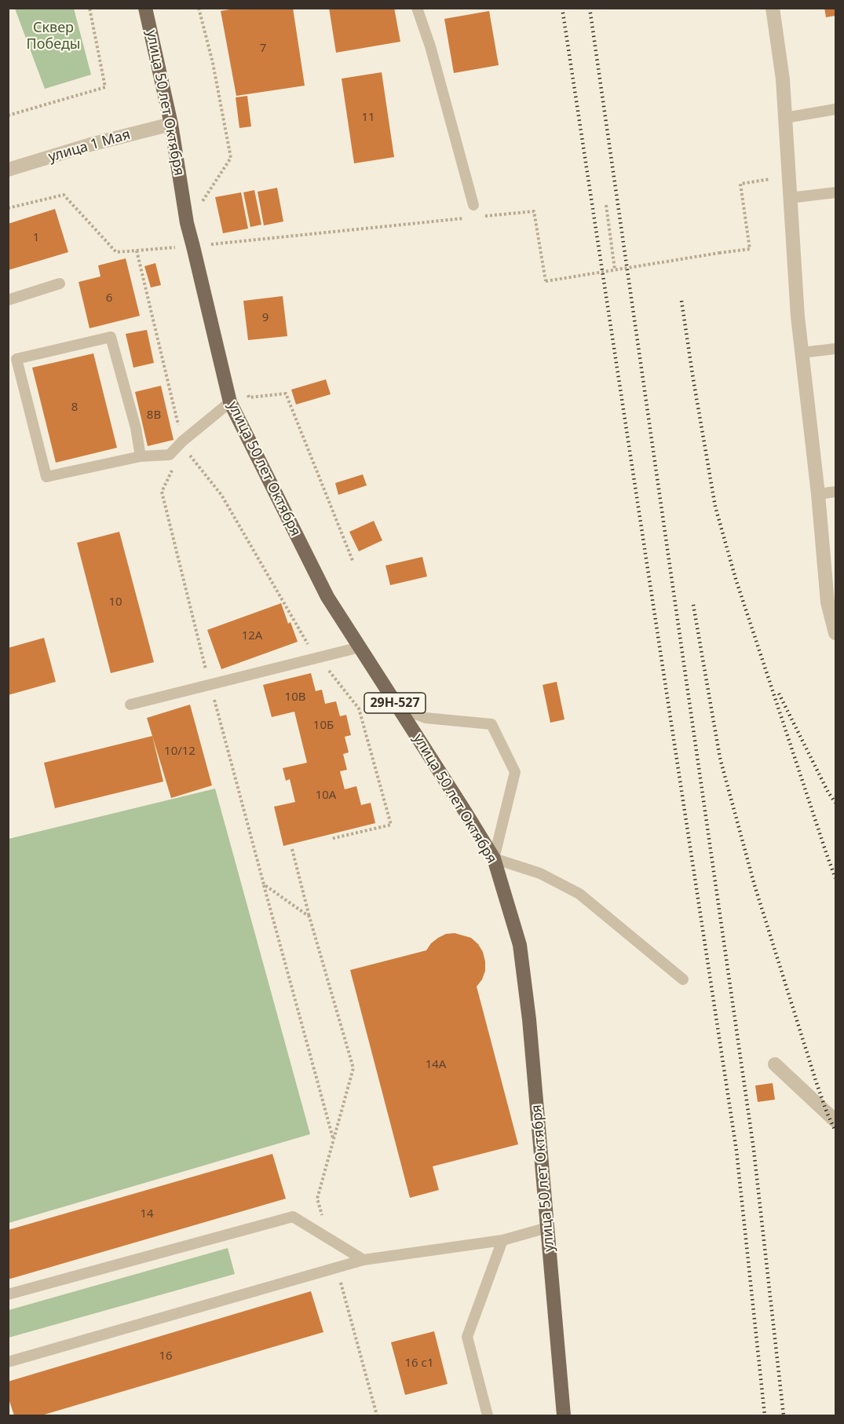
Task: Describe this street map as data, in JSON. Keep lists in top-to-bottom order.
{
  "streets": {
    "main road": ["улица 50 лет Октября", "29Н-527"],
    "street": ["улица 1 Мая"]
  },
  "crossings": [
    ["улица 50 лет Октября", "улица 1 Мая"]
  ],
  "parks": ["Сквер Победы"],
  "house_numbers": [
    "7",
    "11",
    "1",
    "6",
    "9",
    "8",
    "8В",
    "10",
    "12А",
    "10В",
    "10Б",
    "10/12",
    "10А",
    "14А",
    "14",
    "16",
    "16 с1"
  ]
}
